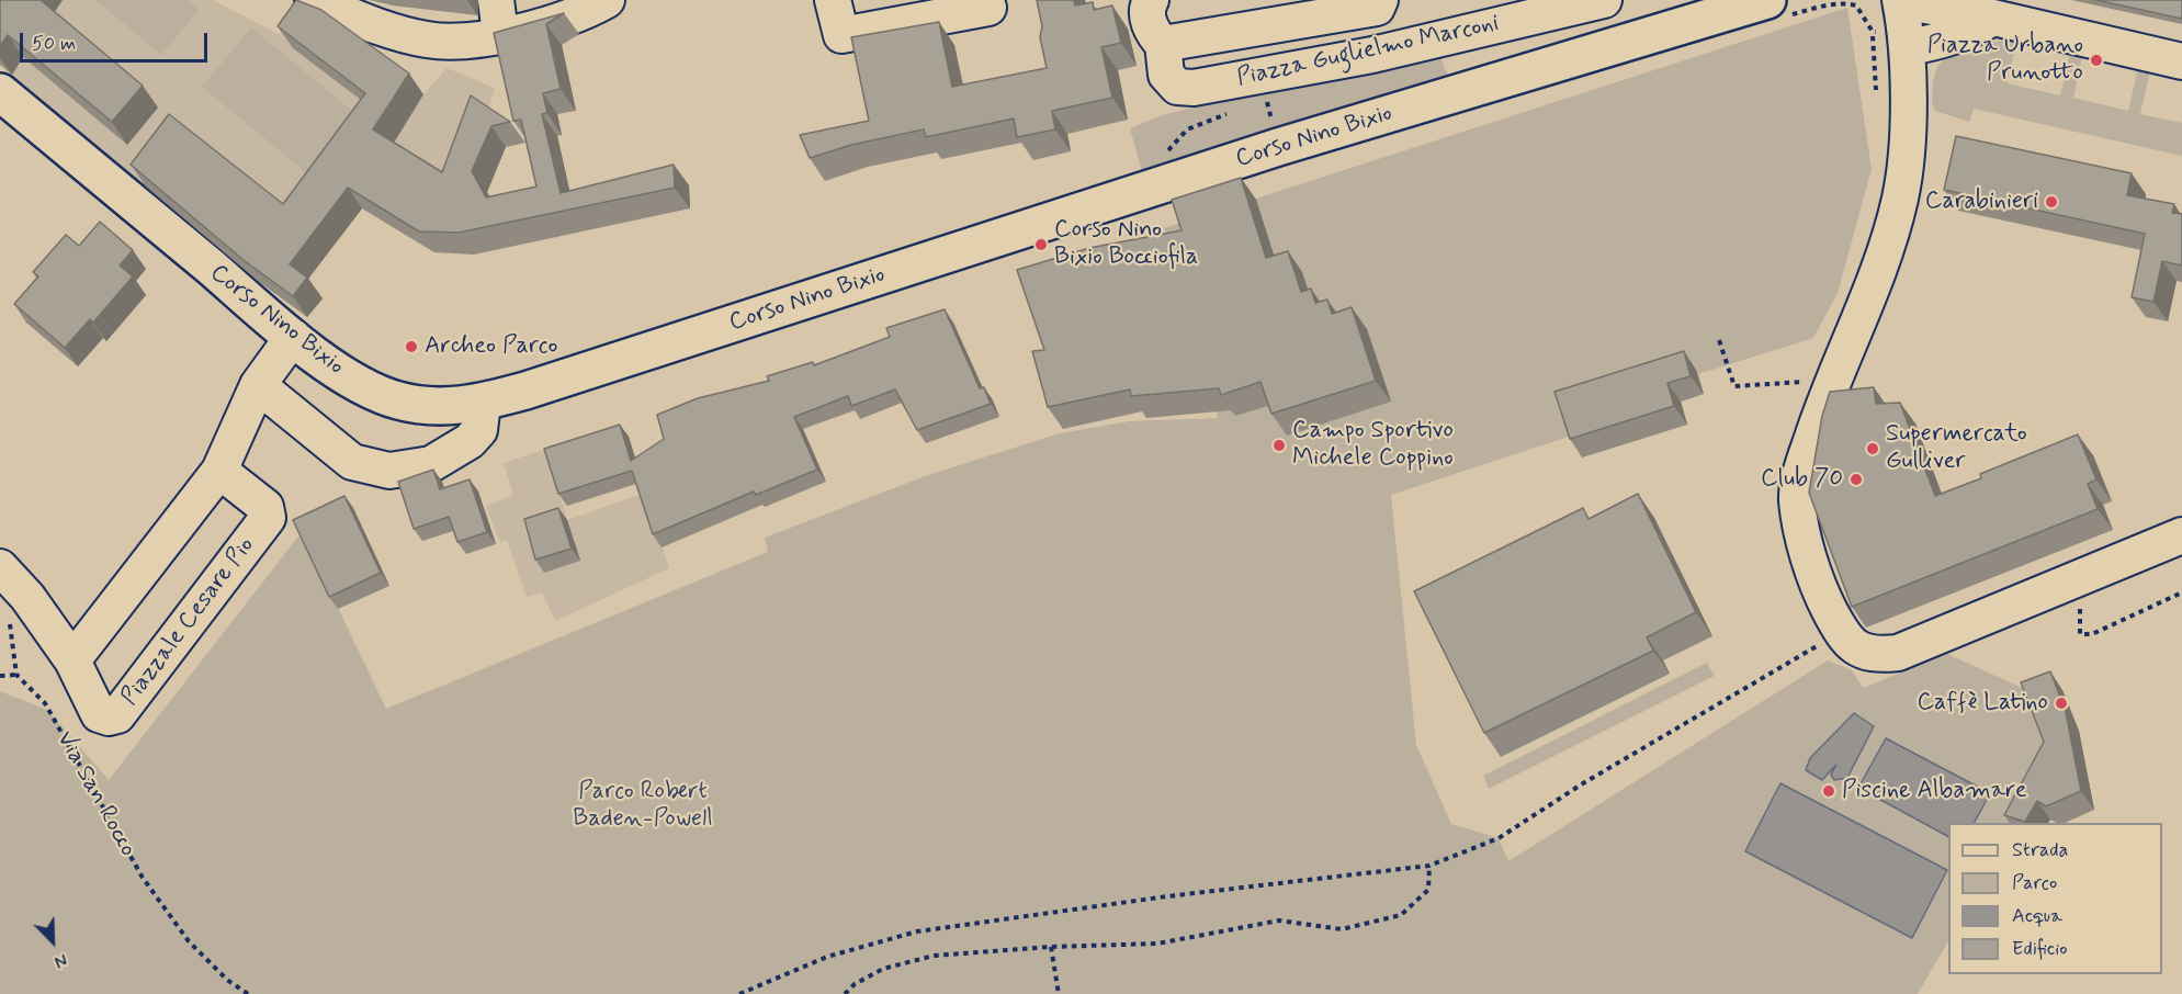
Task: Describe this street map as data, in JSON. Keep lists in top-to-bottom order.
{
  "streets": {
    "main road": ["Corso Nino Bixio"],
    "street": ["Piazza Guglielmo Marconi", "Piazzale Cesare Pio"],
    "path": ["Via San Rocco"]
  },
  "parks": ["Parco Robert Baden-Powell"],
  "places": [
    "Piazza Urbano Prunotto",
    "Carabinieri",
    "Corso Nino Bixio Bocciofila",
    "Archeo Parco",
    "Campo Sportivo Michele Coppino",
    "Supermercato Gulliver",
    "Club 70",
    "Caffè Latino",
    "Piscine Albamare"
  ],
  "legend": [
    "Strada",
    "Parco",
    "Acqua",
    "Edificio"
  ],
  "scale_bar": "50 m",
  "north": "bottom right"
}
